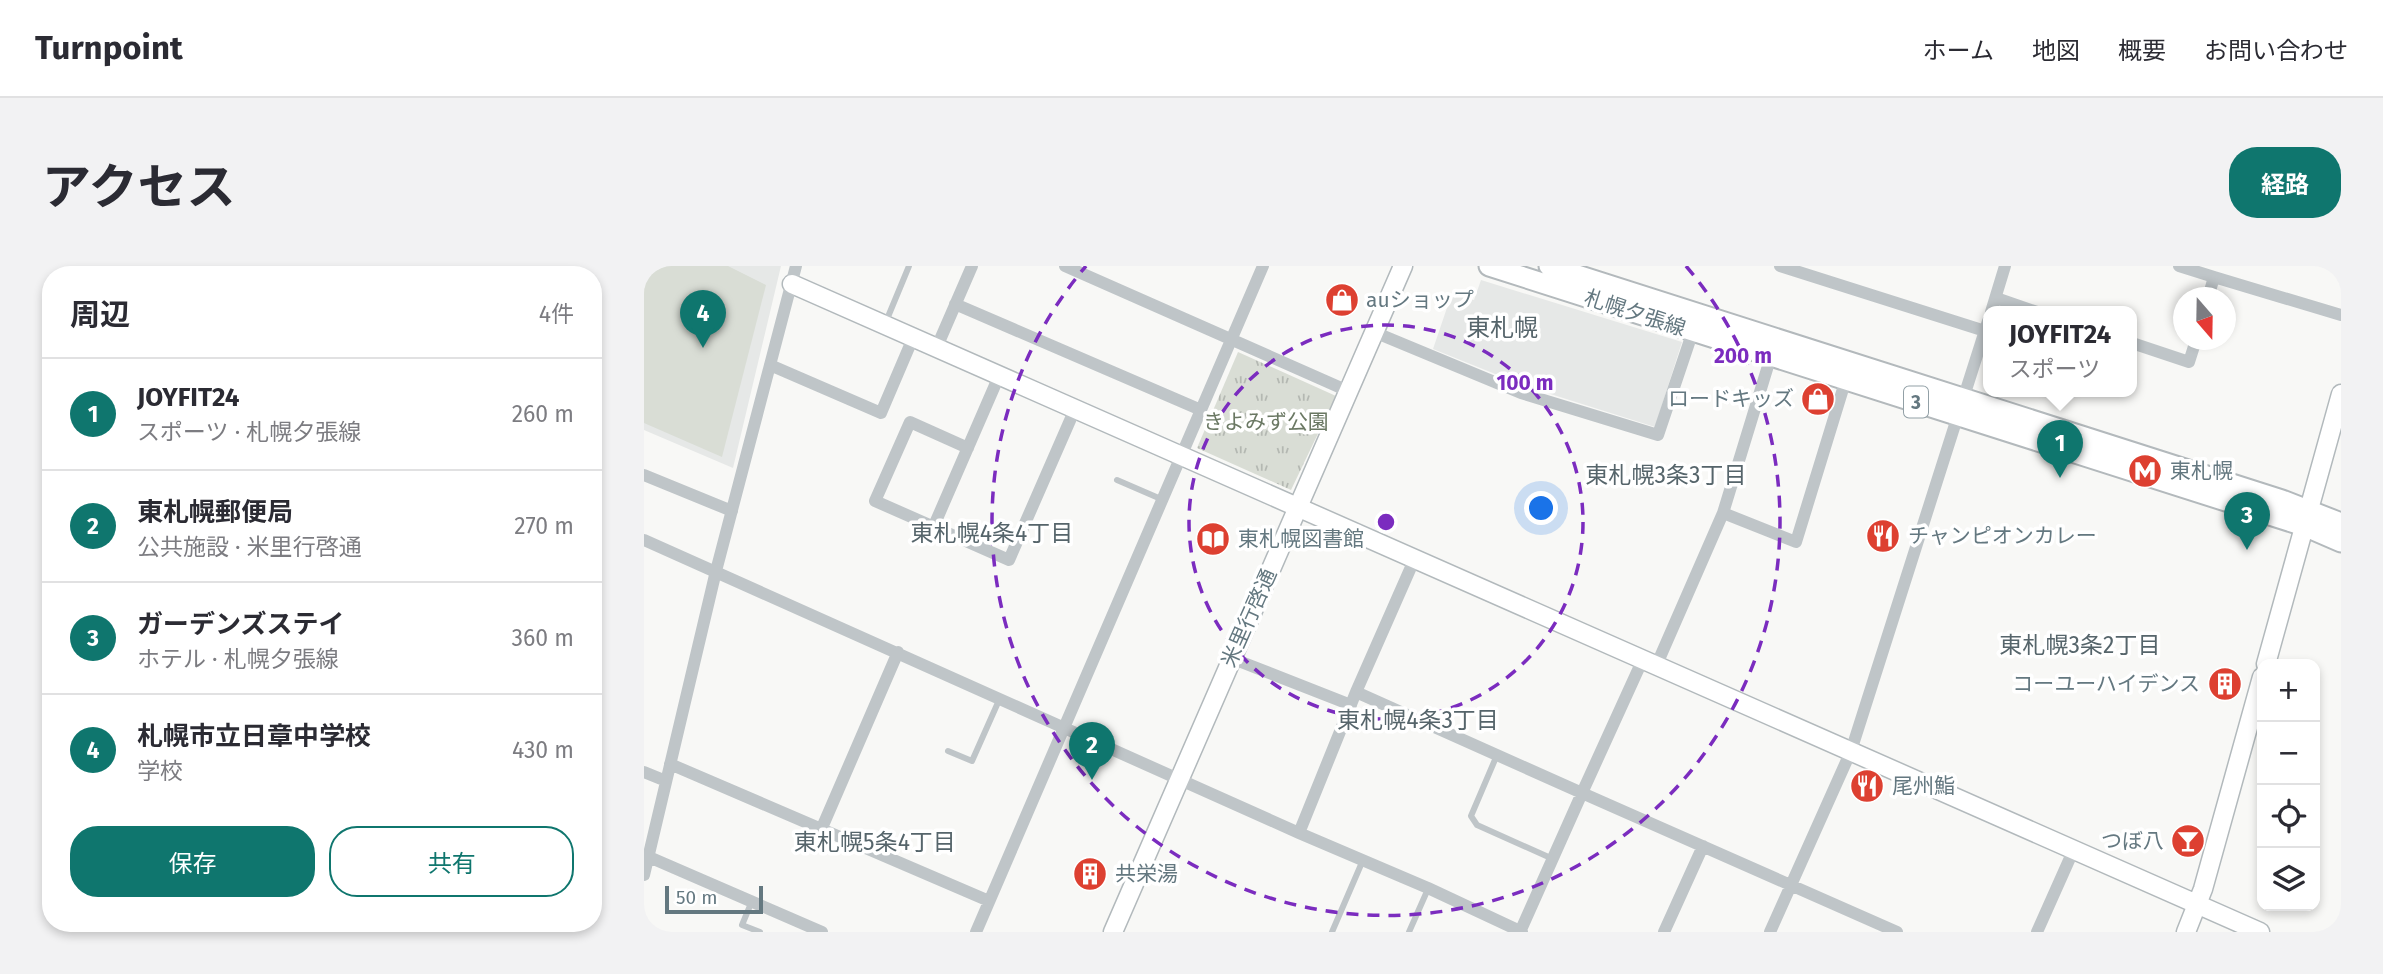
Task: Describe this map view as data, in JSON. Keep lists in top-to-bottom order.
{
  "streets": {
    "main road": ["札幌夕張線", "3"],
    "street": ["米里行啓通"]
  },
  "districts": [
    "東札幌",
    "東札幌3条3丁目",
    "東札幌4条4丁目",
    "東札幌3条2丁目",
    "東札幌4条3丁目",
    "東札幌5条4丁目"
  ],
  "parks": ["きよみず公園"],
  "places": {
    "shop": ["auショップ", "ロードキッズ"],
    "metro station": ["東札幌"],
    "restaurant": ["チャンピオンカレー", "尾州鮨"],
    "library": ["東札幌図書館"],
    "building": ["コーユーハイデンス", "共栄湯"],
    "bar": ["つぼ八"]
  },
  "scale_bar": "50 m",
  "north": "bottom",
  "page": {
    "header": "Turnpoint",
    "nav": [
      "ホーム",
      "地図",
      "概要",
      "お問い合わせ"
    ],
    "title": "アクセス",
    "buttons": [
      "経路",
      ["保存", "共有"]
    ],
    "heading": ["周辺", "4件"],
    "pins": [
      "4",
      "1",
      "3",
      "2"
    ],
    "popup": ["JOYFIT24", "スポーツ"],
    "list": [
      {
        "mark": "1",
        "name": "JOYFIT24",
        "note": "スポーツ · 札幌夕張線",
        "value": "260 m"
      },
      {
        "mark": "2",
        "name": "東札幌郵便局",
        "note": "公共施設 · 米里行啓通",
        "value": "270 m"
      },
      {
        "mark": "3",
        "name": "ガーデンズステイ",
        "note": "ホテル · 札幌夕張線",
        "value": "360 m"
      },
      {
        "mark": "4",
        "name": "札幌市立日章中学校",
        "note": "学校",
        "value": "430 m"
      }
    ],
    "map_buttons": ["+", "−"],
    "scale": "50 m"
  },
  "rings": ["200 m", "100 m"]
}
